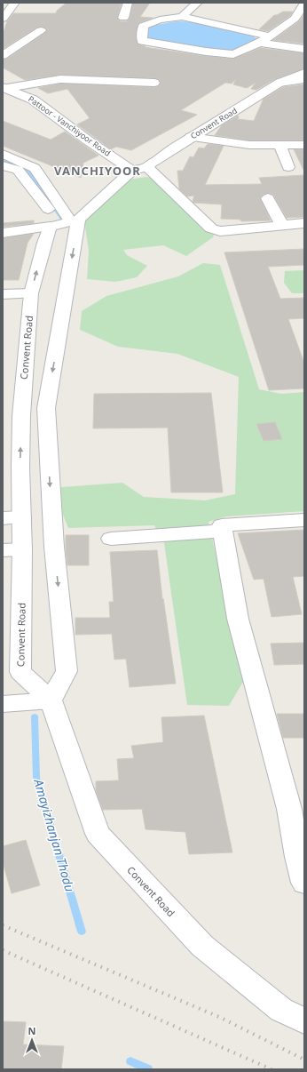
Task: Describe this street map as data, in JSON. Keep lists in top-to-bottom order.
{
  "streets": {
    "street": ["Convent Road", "Pattoor - Vanchiyoor Road"]
  },
  "crossings": [
    ["Convent Road", "Pattoor - Vanchiyoor Road"]
  ],
  "districts": ["VANCHIYOOR"],
  "water": ["Amayizhanjan Thodu"],
  "north": "top"
}
